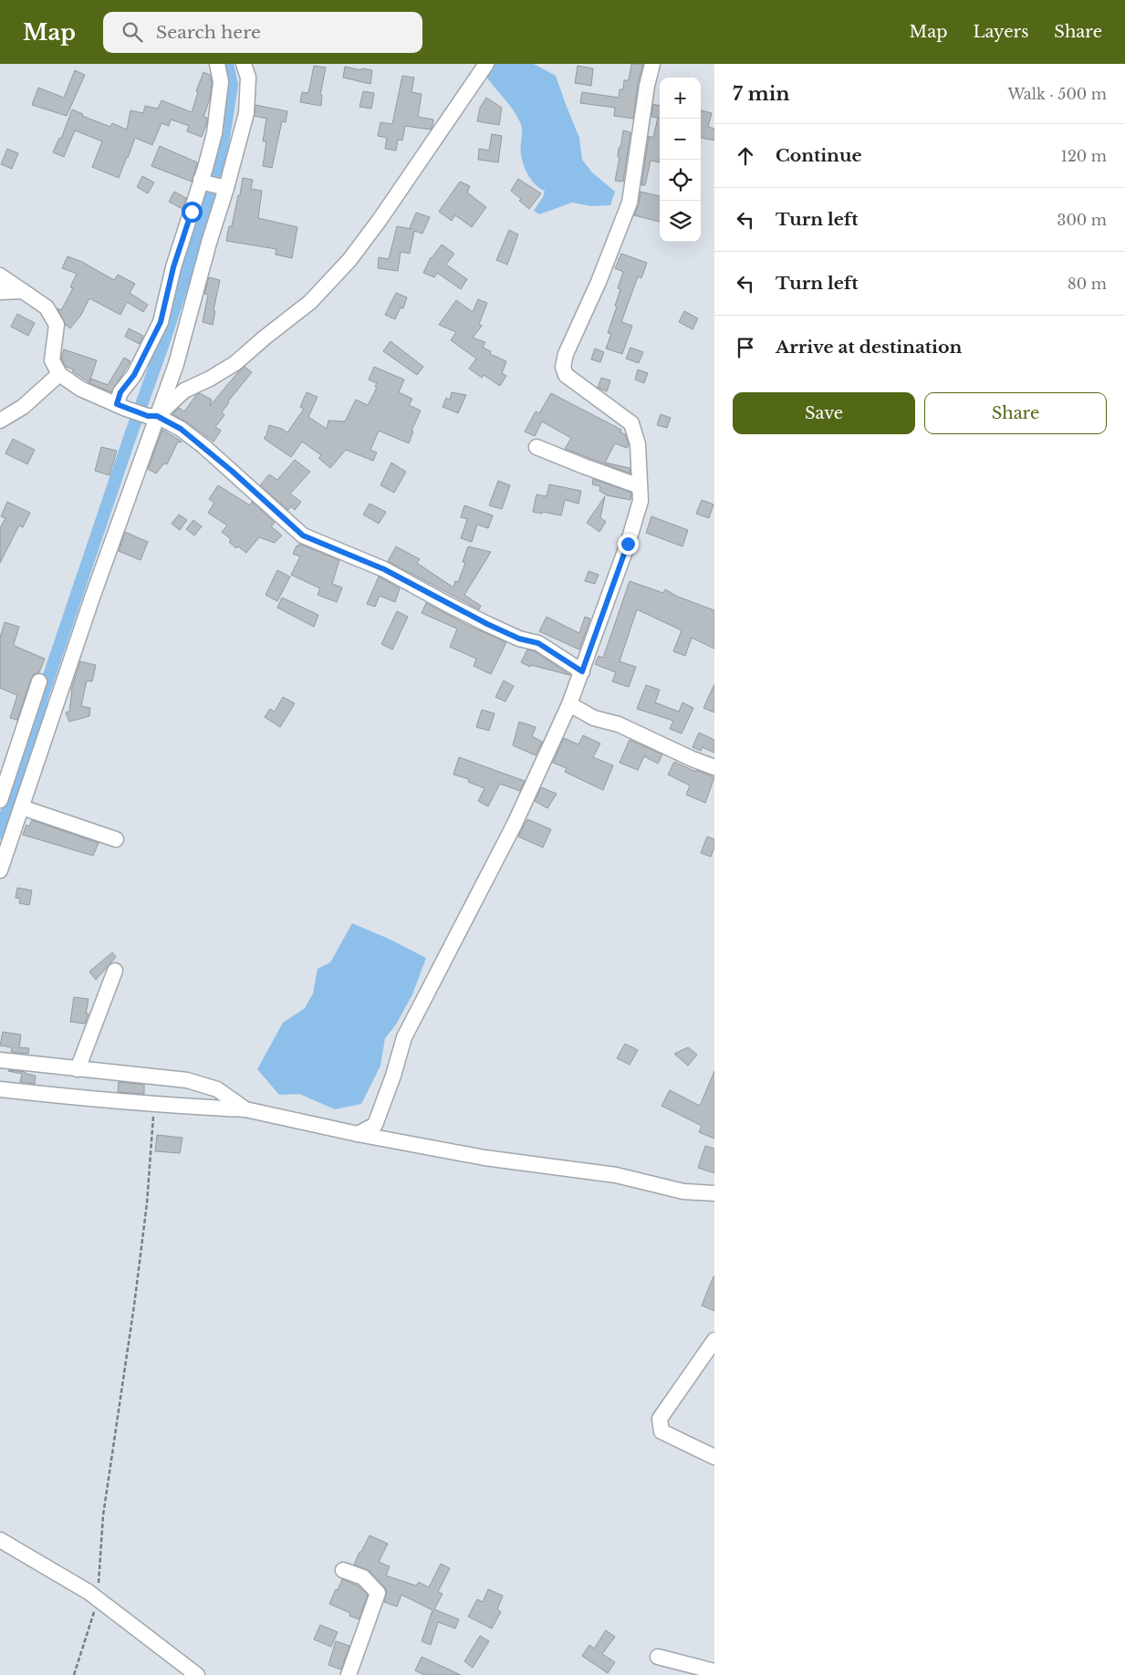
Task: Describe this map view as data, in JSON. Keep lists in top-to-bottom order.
{
  "page": {
    "header": "Map",
    "search": "Search here",
    "nav": ["Map", "Layers", "Share"],
    "heading": ["7 min", "Walk · 500 m"],
    "map_buttons": ["+", "−"],
    "list": [
      ["Continue", "120 m"],
      ["Turn left", "300 m"],
      ["Turn left", "80 m"],
      "Arrive at destination"
    ],
    "buttons": ["Save", "Share"]
  }
}
